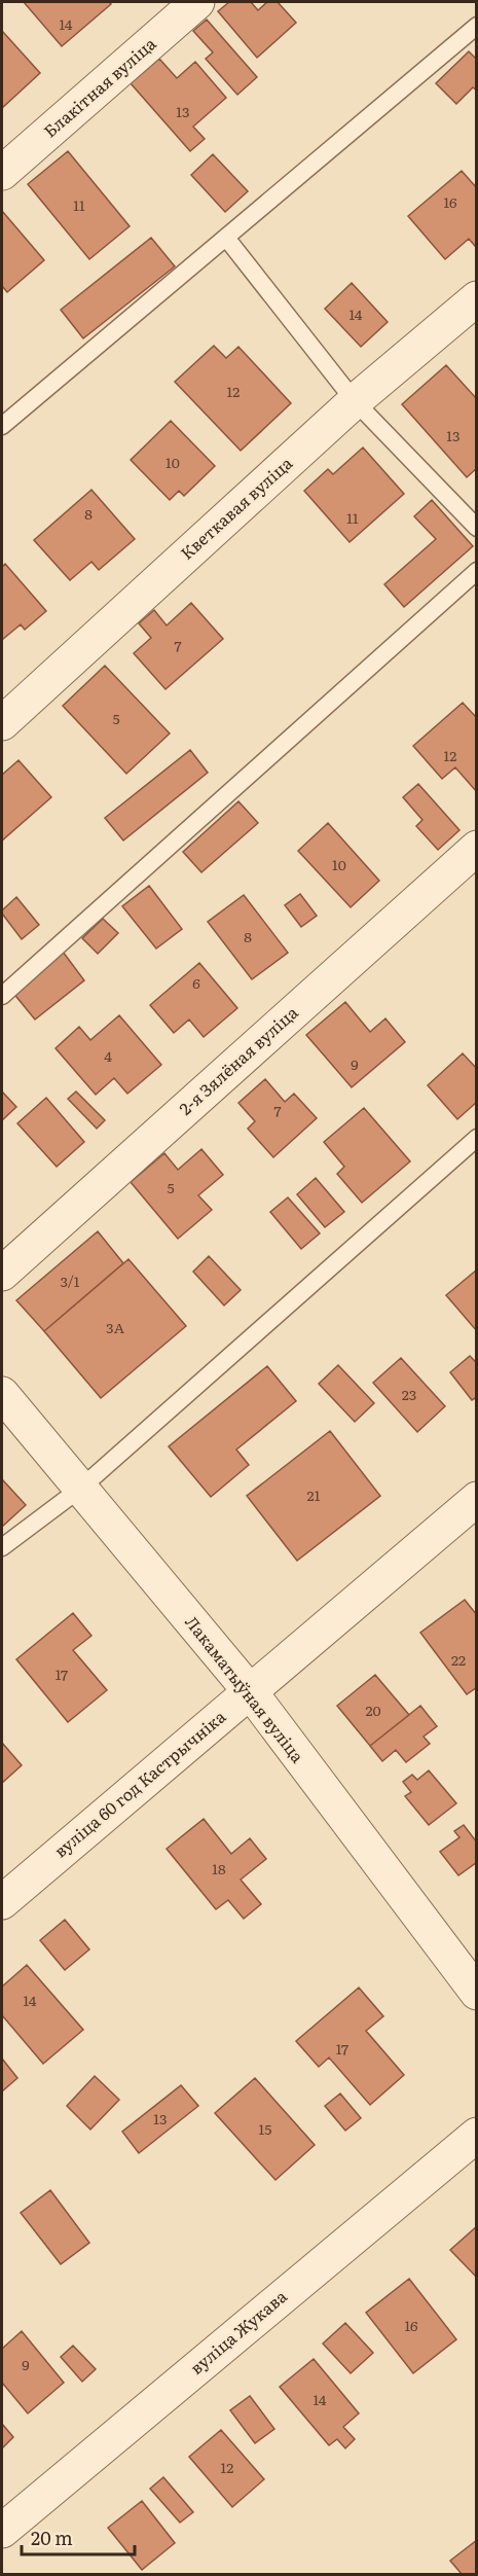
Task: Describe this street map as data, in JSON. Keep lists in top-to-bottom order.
{
  "streets": {
    "street": [
      "Блакітная вуліца",
      "Кветкавая вуліца",
      "2-я Зялёная вуліца",
      "Лакаматыўная вуліца",
      "вуліца 60 год Кастрычніка",
      "вуліца Жукава"
    ]
  },
  "crossings": [
    ["Лакаматыўная вуліца", "вуліца 60 год Кастрычніка"]
  ],
  "house_numbers": [
    "14",
    "13",
    "16",
    "11",
    "14",
    "12",
    "13",
    "10",
    "8",
    "11",
    "7",
    "5",
    "12",
    "10",
    "8",
    "6",
    "4",
    "9",
    "7",
    "5",
    "3/1",
    "3А",
    "23",
    "21",
    "22",
    "17",
    "20",
    "18",
    "14",
    "17",
    "13",
    "15",
    "16",
    "9",
    "14",
    "12"
  ],
  "scale_bar": "20 m"
}
